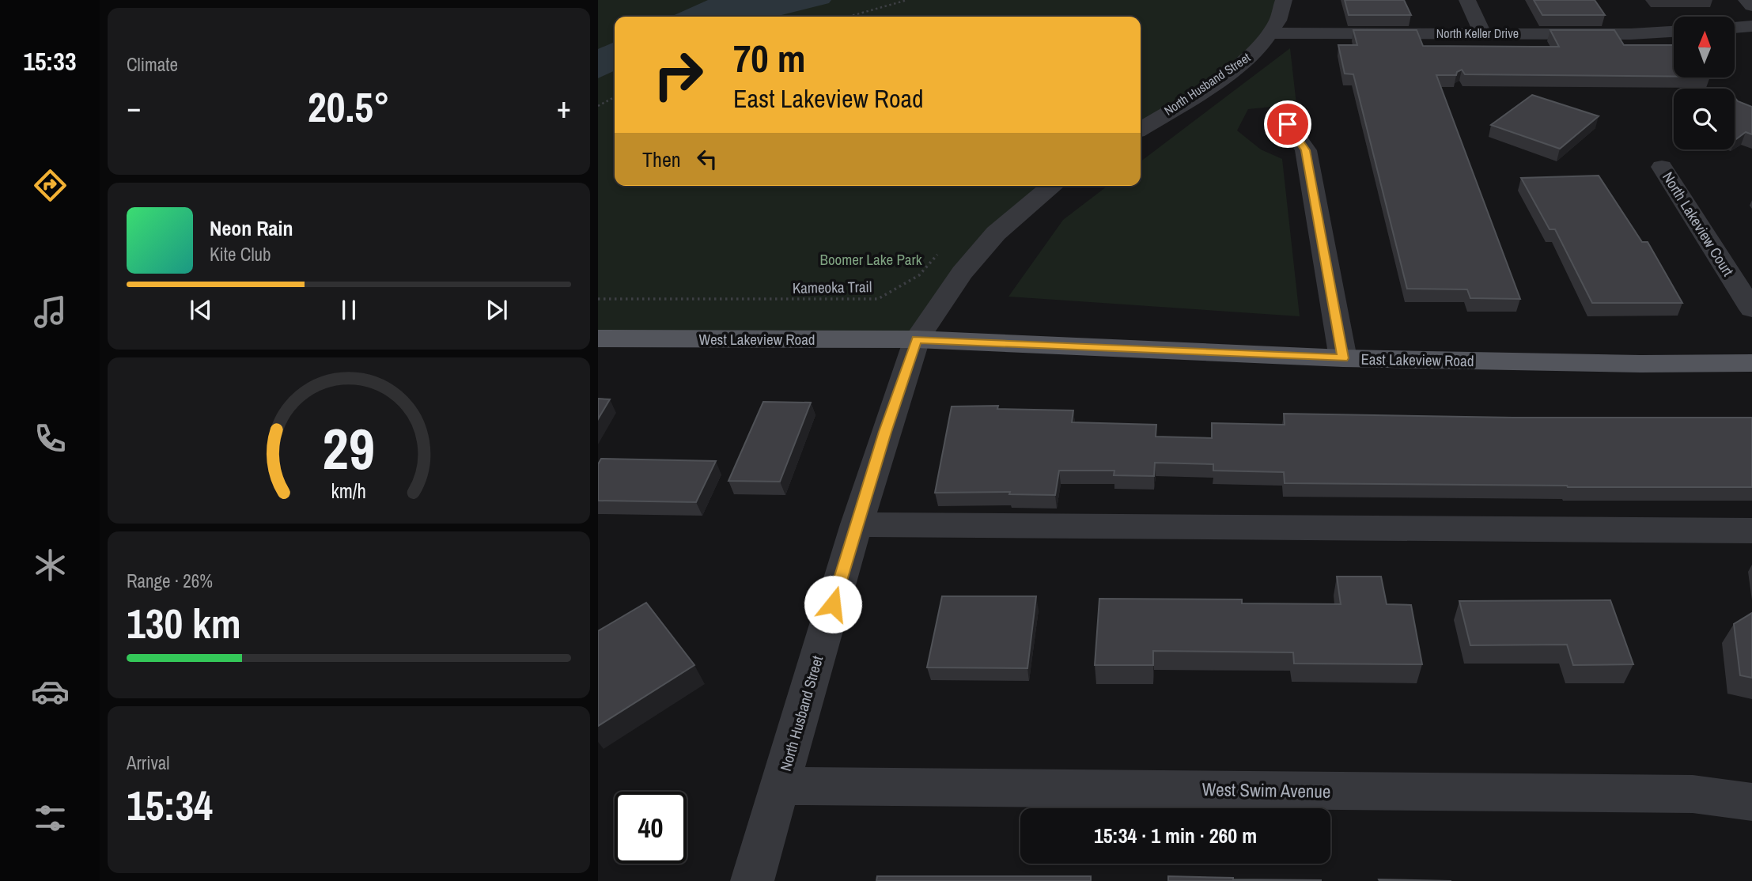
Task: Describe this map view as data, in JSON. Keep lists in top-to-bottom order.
{
  "streets": {
    "main road": ["West Lakeview Road", "East Lakeview Road"],
    "street": [
      "North Keller Drive",
      "North Husband Street",
      "North Lakeview Court",
      "West Swim Avenue"
    ],
    "path": ["Kameoka Trail"]
  },
  "crossings": [
    ["North Keller Drive", "North Husband Street"],
    ["North Husband Street", "West Lakeview Road"],
    ["North Husband Street", "East Lakeview Road"],
    ["North Husband Street", "West Swim Avenue"],
    ["West Lakeview Road", "East Lakeview Road"]
  ],
  "parks": ["Boomer Lake Park"],
  "north": "top",
  "page": {
    "tabs": "15:33",
    "tile": [
      "Climate",
      ["Range · 26%", "130 km"],
      ["Arrival", "15:34"]
    ],
    "turn": ["70 m", "East Lakeview Road"],
    "heat": ["−", "20.5°", "+"],
    "then": "Then",
    "song": ["Neon Rain", "Kite Club"],
    "limit": "40",
    "trip": "15:34 · 1 min · 260 m",
    "gauge": ["29", "km/h"]
  }
}
